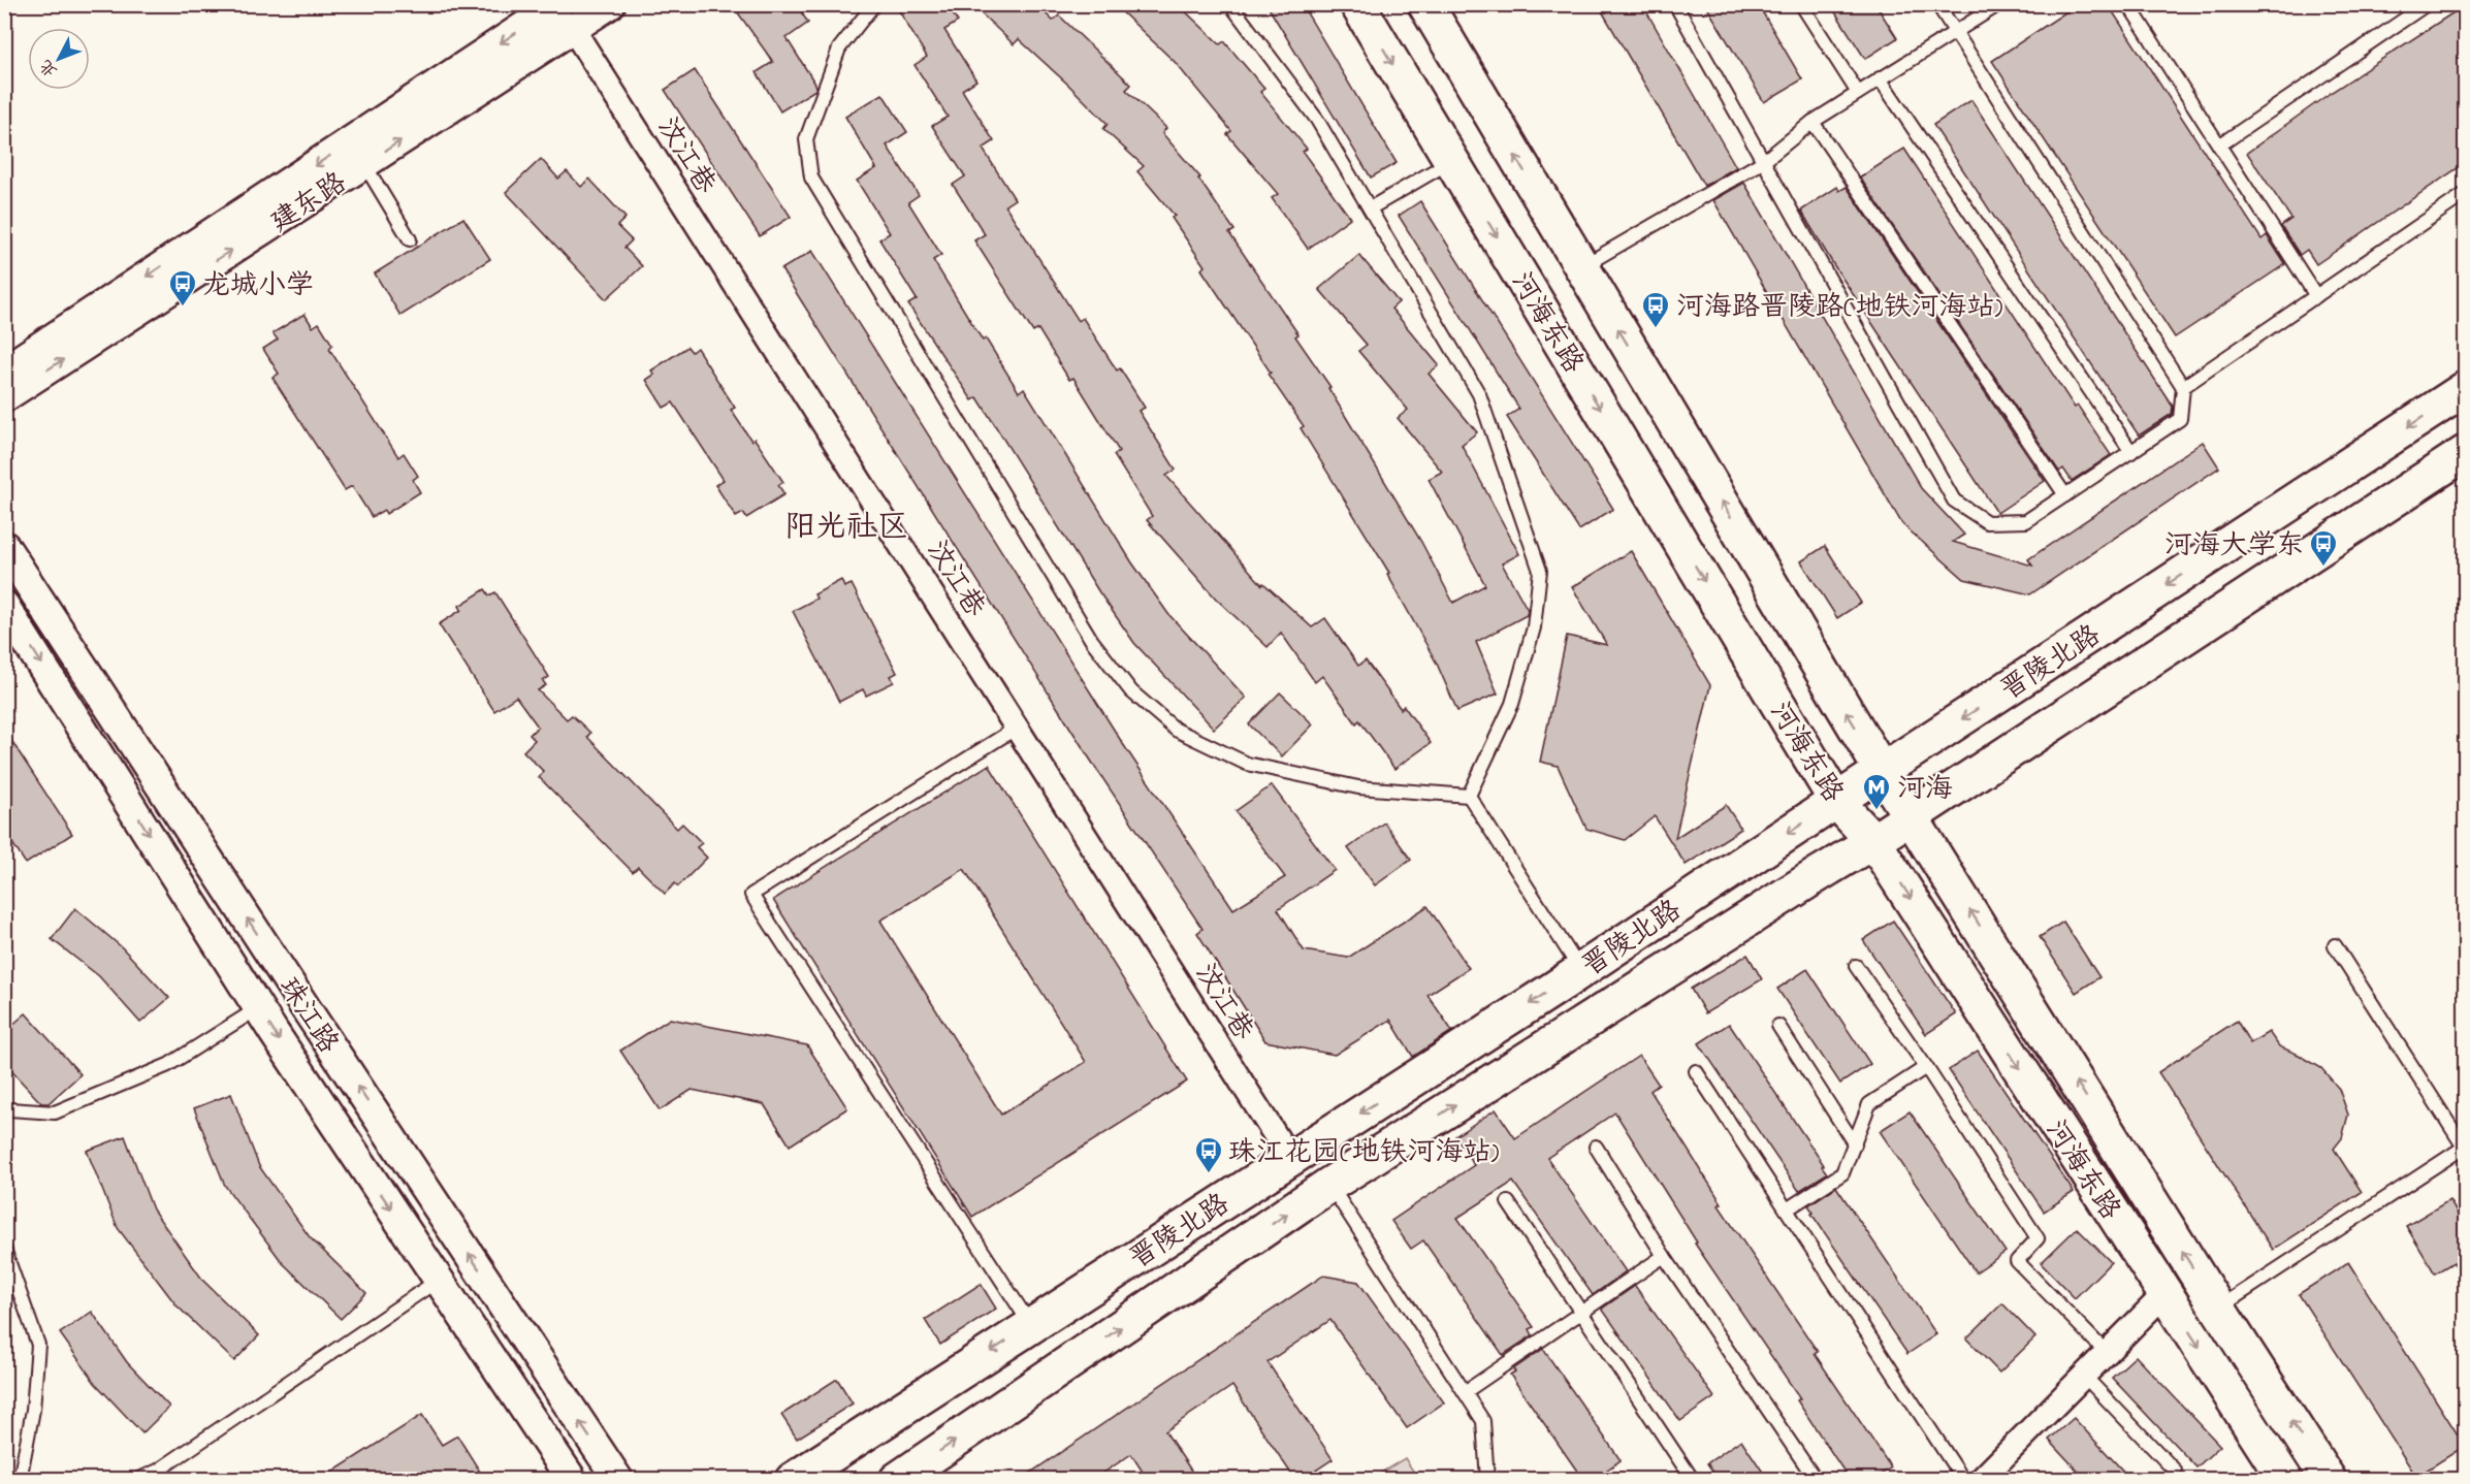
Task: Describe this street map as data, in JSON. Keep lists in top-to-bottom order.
{
  "streets": {
    "main road": ["河海东路", "晋陵北路"],
    "street": ["汶江巷", "建东路", "珠江路"]
  },
  "crossings": [
    ["汶江巷", "建东路"],
    ["汶江巷", "晋陵北路"],
    ["河海东路", "晋陵北路"]
  ],
  "districts": ["阳光社区"],
  "places": {
    "bus stop": [
      "龙城小学",
      "河海路晋陵路(地铁河海站)",
      "河海大学东",
      "珠江花园(地铁河海站)"
    ],
    "metro station": ["河海"]
  },
  "north": "bottom left"
}
